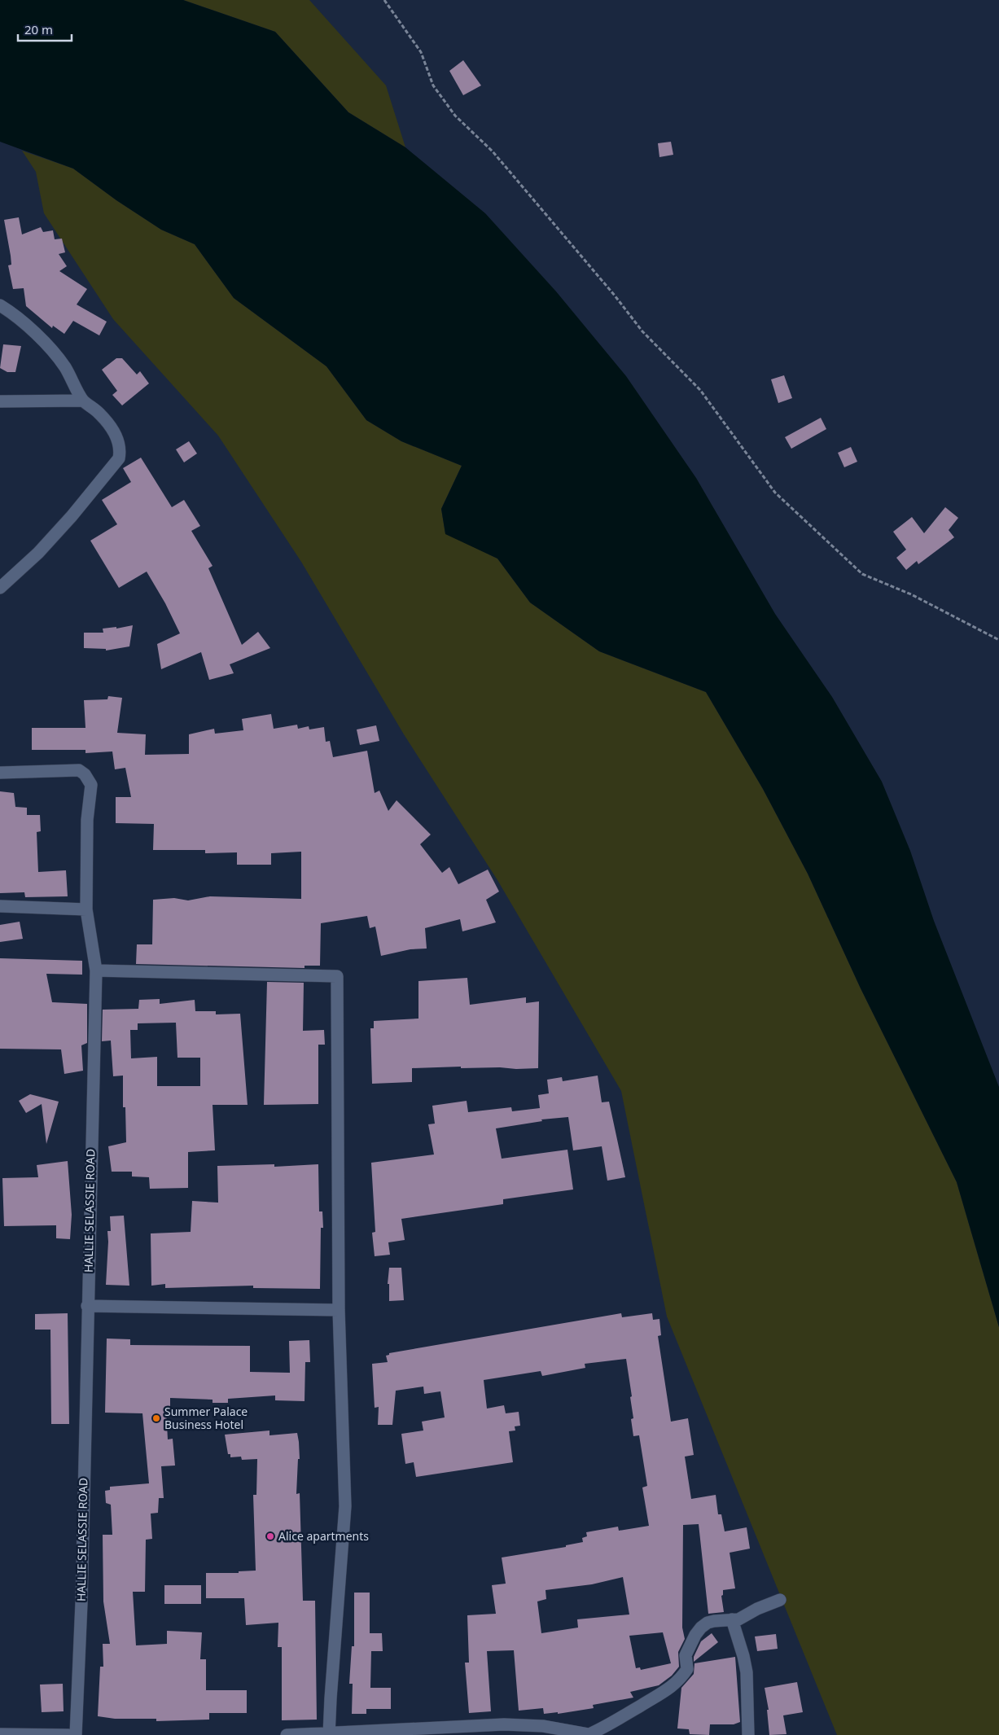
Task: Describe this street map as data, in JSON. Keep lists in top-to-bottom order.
{
  "streets": {
    "street": ["HALLIE SELASSIE ROAD"]
  },
  "places": ["Summer Palace Business Hotel", "Alice apartments"],
  "scale_bar": "20 m"
}
